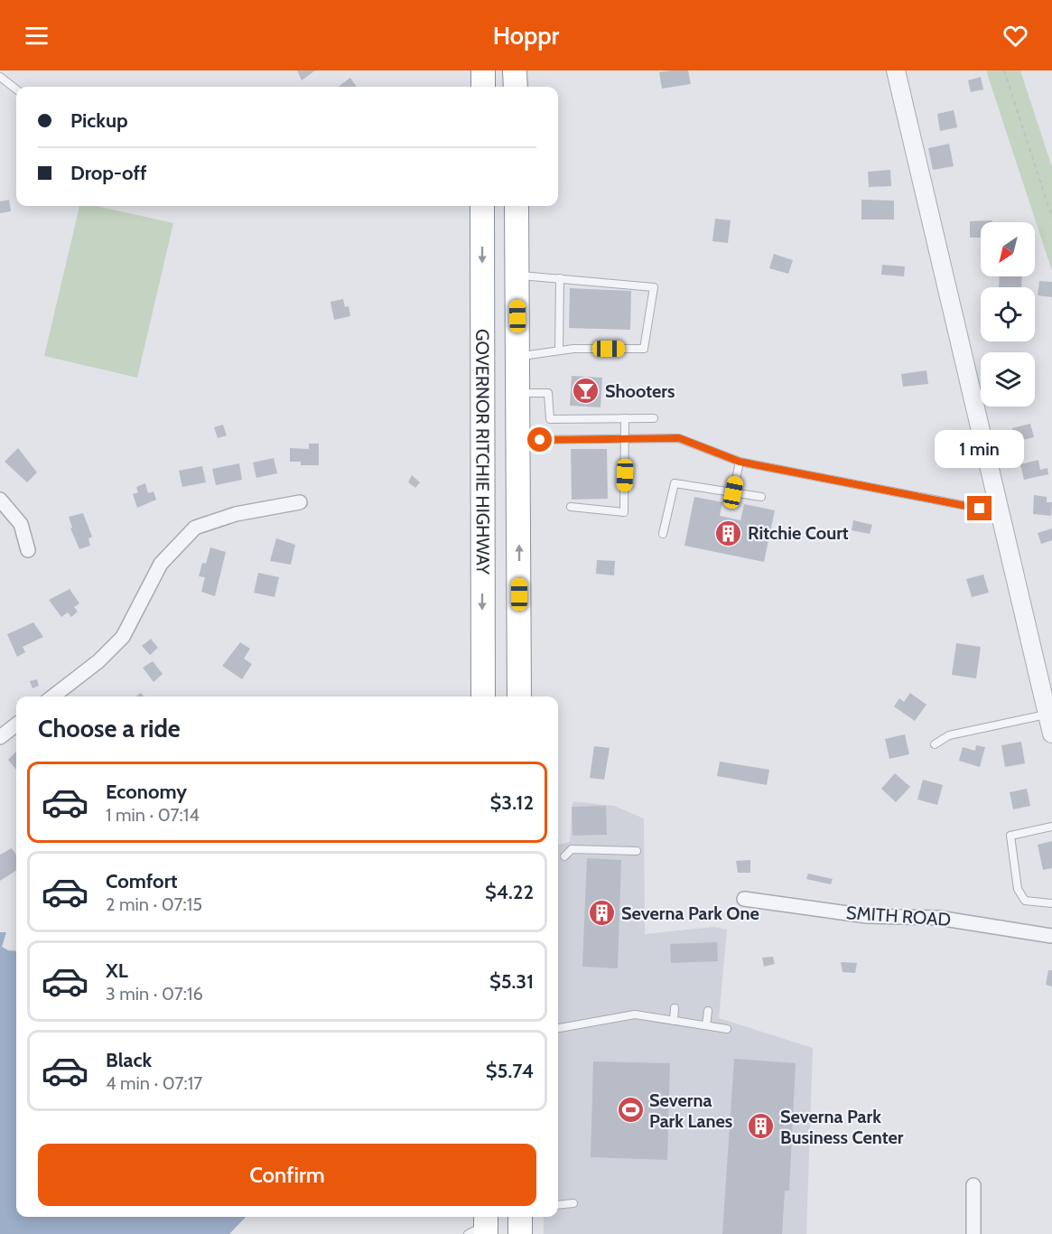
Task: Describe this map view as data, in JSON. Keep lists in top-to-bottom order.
{
  "streets": {
    "highway": ["GOVERNOR RITCHIE HIGHWAY"],
    "street": ["SMITH ROAD"]
  },
  "places": {
    "bar": ["Shooters"],
    "building": ["Ritchie Court", "Severna Park One", "Severna Park Business Center"],
    "sports": ["Severna Park Lanes"]
  },
  "north": "bottom left",
  "page": {
    "header": "Hoppr",
    "banner": ["Pickup", "Drop-off"],
    "bubble": "1 min",
    "heading": "Choose a ride",
    "list": [
      {
        "name": "Economy",
        "note": "1 min · 07:14",
        "value": "$3.12"
      },
      {
        "name": "Comfort",
        "note": "2 min · 07:15",
        "value": "$4.22"
      },
      {
        "name": "XL",
        "note": "3 min · 07:16",
        "value": "$5.31"
      },
      {
        "name": "Black",
        "note": "4 min · 07:17",
        "value": "$5.74"
      }
    ],
    "buttons": "Confirm"
  }
}
